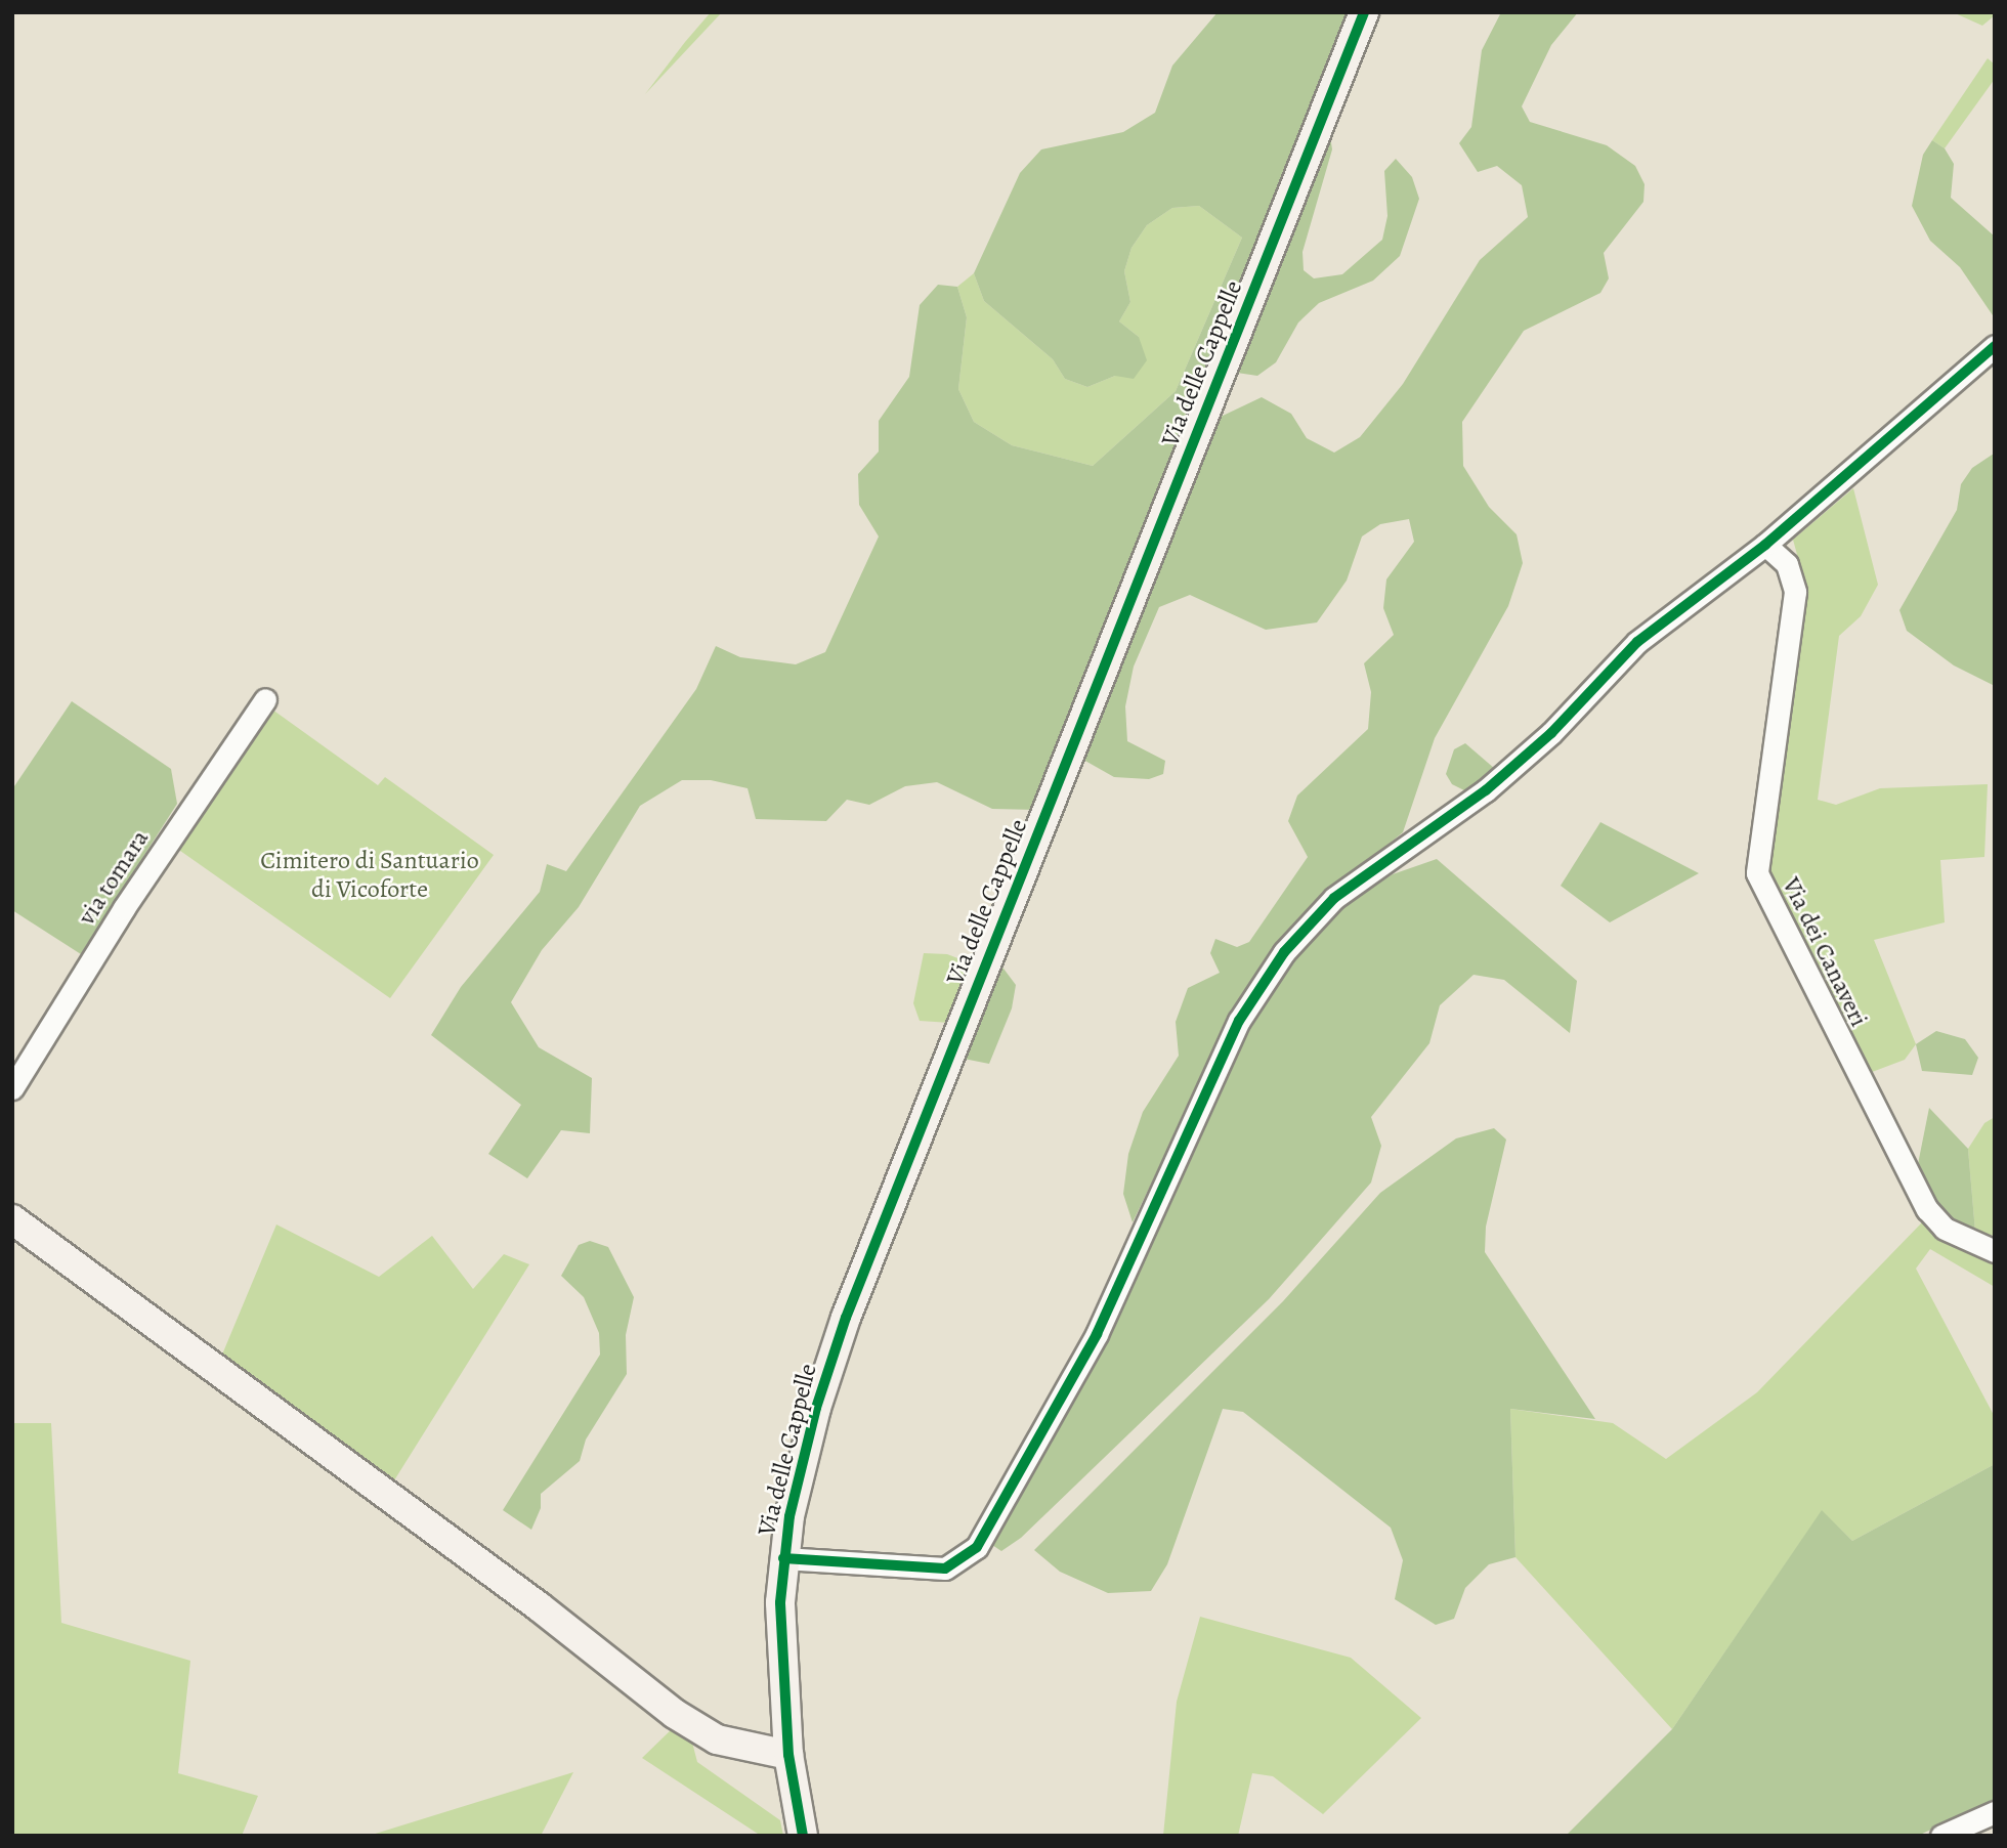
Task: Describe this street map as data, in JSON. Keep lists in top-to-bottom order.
{
  "streets": {
    "main road": ["Via delle Cappelle"],
    "street": ["via tomara", "Via dei Canaveri"]
  },
  "parks": ["Cimitero di Santuario di Vicoforte"]
}
